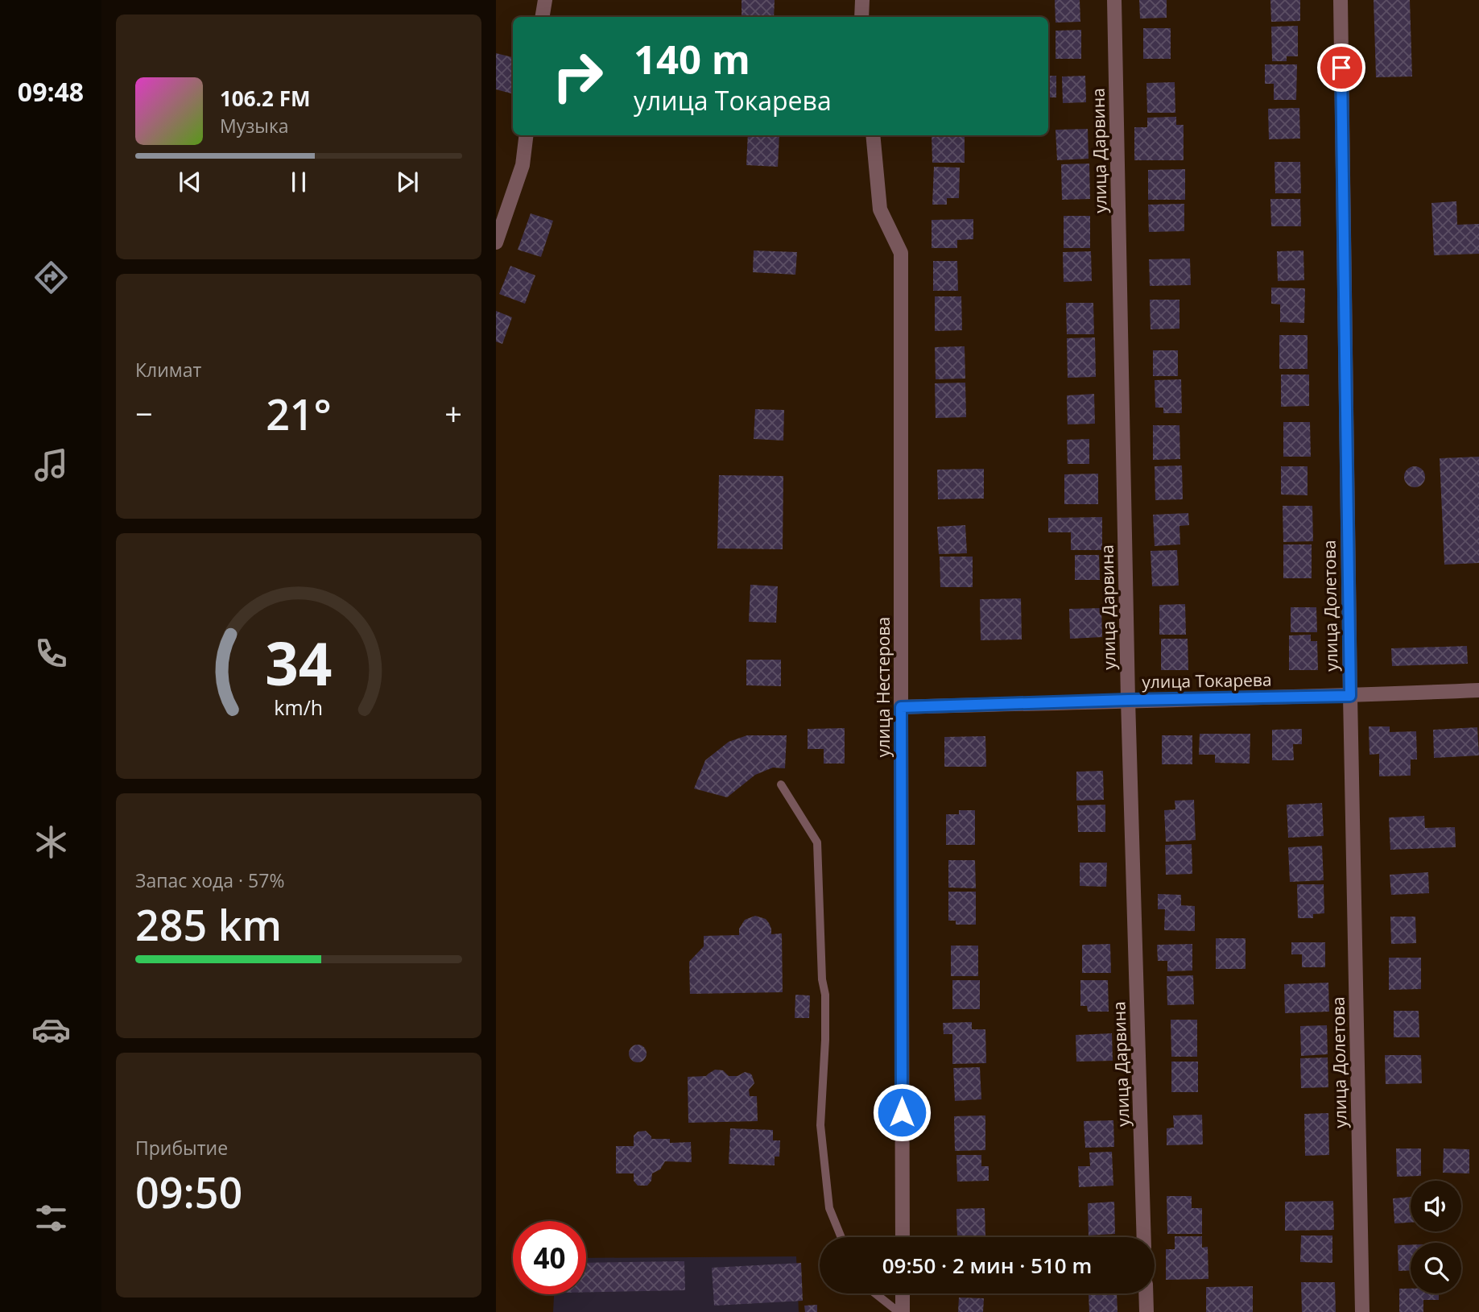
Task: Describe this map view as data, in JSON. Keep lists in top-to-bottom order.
{
  "streets": {
    "street": [
      "улица Дарвина",
      "улица Долетова",
      "улица Токарева",
      "улица Нестерова"
    ]
  },
  "crossings": [
    ["улица Дарвина", "улица Токарева"],
    ["улица Долетова", "улица Токарева"],
    ["улица Токарева", "улица Нестерова"]
  ],
  "page": {
    "tabs": "09:48",
    "turn": ["140 m", "улица Токарева"],
    "song": ["106.2 FM", "Музыка"],
    "tile": [
      "Климат",
      ["Запас хода · 57%", "285 km"],
      ["Прибытие", "09:50"]
    ],
    "heat": ["−", "21°", "+"],
    "limit": "40",
    "trip": "09:50 · 2 мин · 510 m",
    "gauge": ["34", "km/h"]
  }
}
